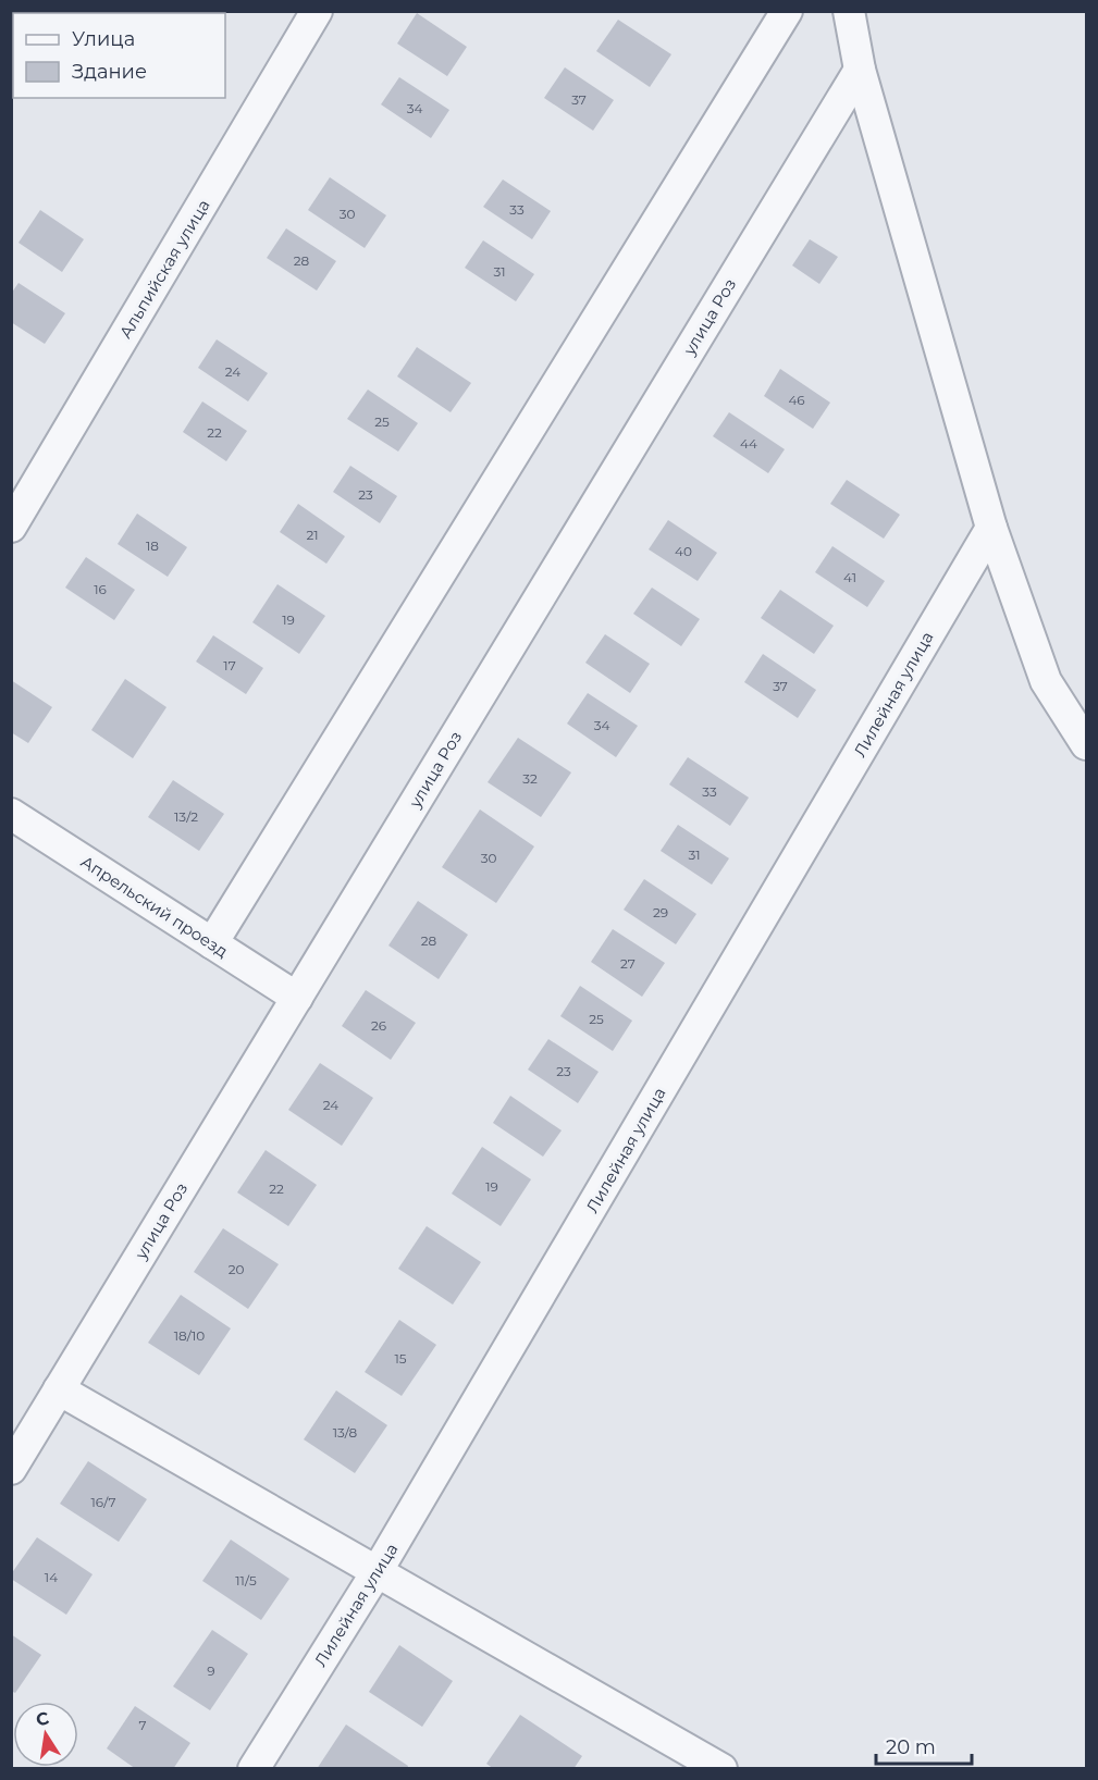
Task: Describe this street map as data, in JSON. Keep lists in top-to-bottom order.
{
  "streets": {
    "street": [
      "Альпийская улица",
      "улица Роз",
      "Лилейная улица",
      "Апрельский проезд"
    ]
  },
  "crossings": [
    ["улица Роз", "Апрельский проезд"]
  ],
  "house_numbers": [
    "37",
    "34",
    "33",
    "30",
    "28",
    "31",
    "24",
    "46",
    "25",
    "22",
    "44",
    "23",
    "21",
    "18",
    "40",
    "41",
    "16",
    "19",
    "17",
    "37",
    "34",
    "32",
    "33",
    "13/2",
    "31",
    "30",
    "29",
    "28",
    "27",
    "25",
    "26",
    "23",
    "24",
    "19",
    "22",
    "20",
    "18/10",
    "15",
    "13/8",
    "16/7",
    "14",
    "11/5",
    "9",
    "7"
  ],
  "legend": ["Улица", "Здание"],
  "scale_bar": "20 m",
  "north": "top"
}
